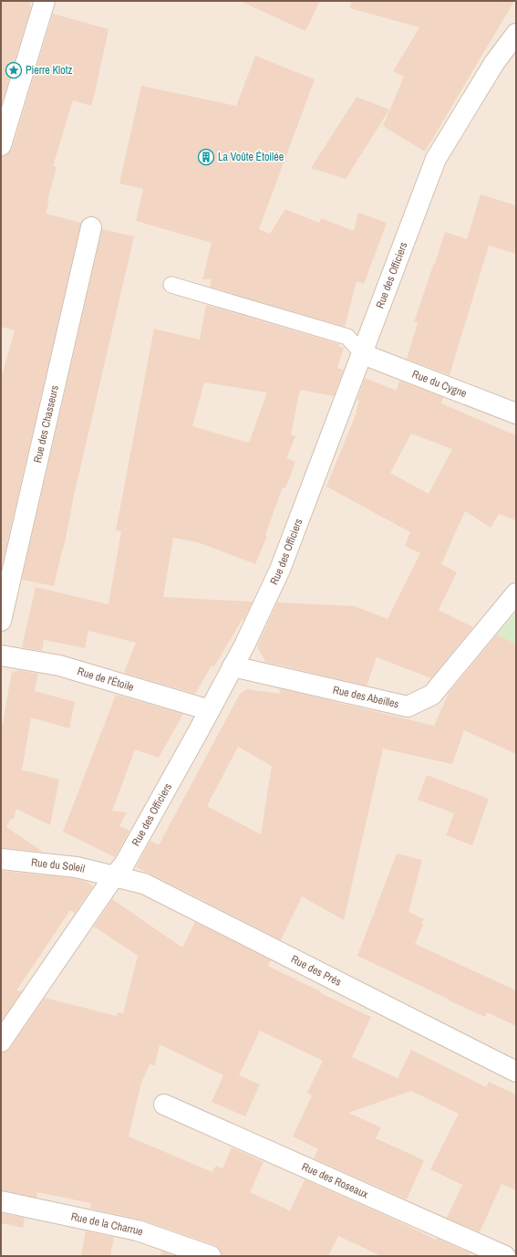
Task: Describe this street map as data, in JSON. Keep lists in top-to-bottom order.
{
  "streets": {
    "street": [
      "Rue des Officiers",
      "Rue du Cygne",
      "Rue des Chasseurs",
      "Rue de l'Étoile",
      "Rue des Abeilles",
      "Rue du Soleil",
      "Rue des Prés",
      "Rue des Roseaux",
      "Rue de la Charrue"
    ]
  },
  "crossings": [
    ["Rue des Officiers", "Rue du Cygne"],
    ["Rue des Officiers", "Rue de l'Étoile"],
    ["Rue des Officiers", "Rue des Abeilles"],
    ["Rue des Officiers", "Rue du Soleil"],
    ["Rue des Officiers", "Rue des Prés"],
    ["Rue du Soleil", "Rue des Prés"]
  ],
  "places": {
    "place": ["Pierre Klotz"],
    "building": ["La Voûte Étoilée"]
  }
}
